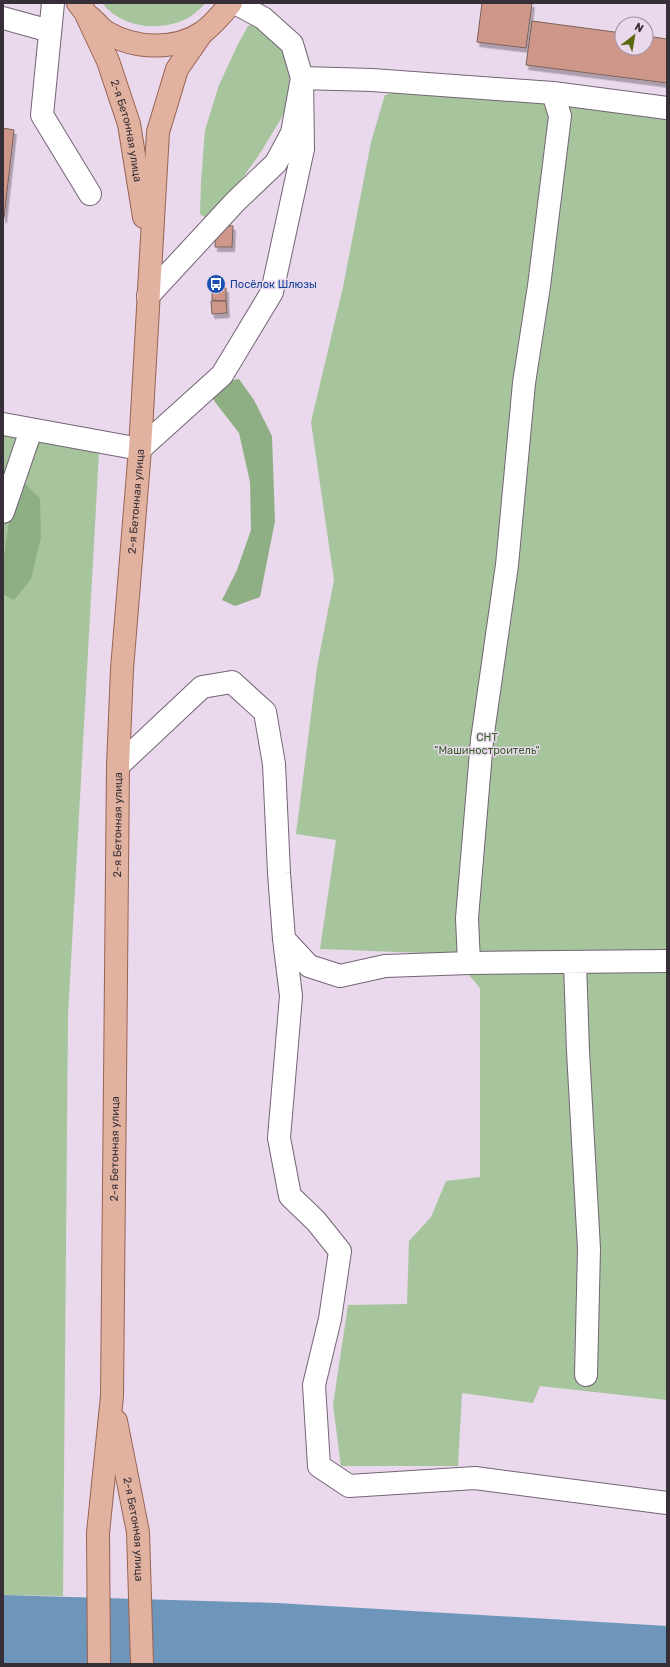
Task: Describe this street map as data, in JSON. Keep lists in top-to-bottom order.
{
  "streets": {
    "main road": ["2-я Бетонная улица"]
  },
  "parks": ["СНТ \"Машиностроитель\""],
  "places": {
    "bus stop": ["Посёлок Шлюзы"]
  },
  "north": "top right"
}
